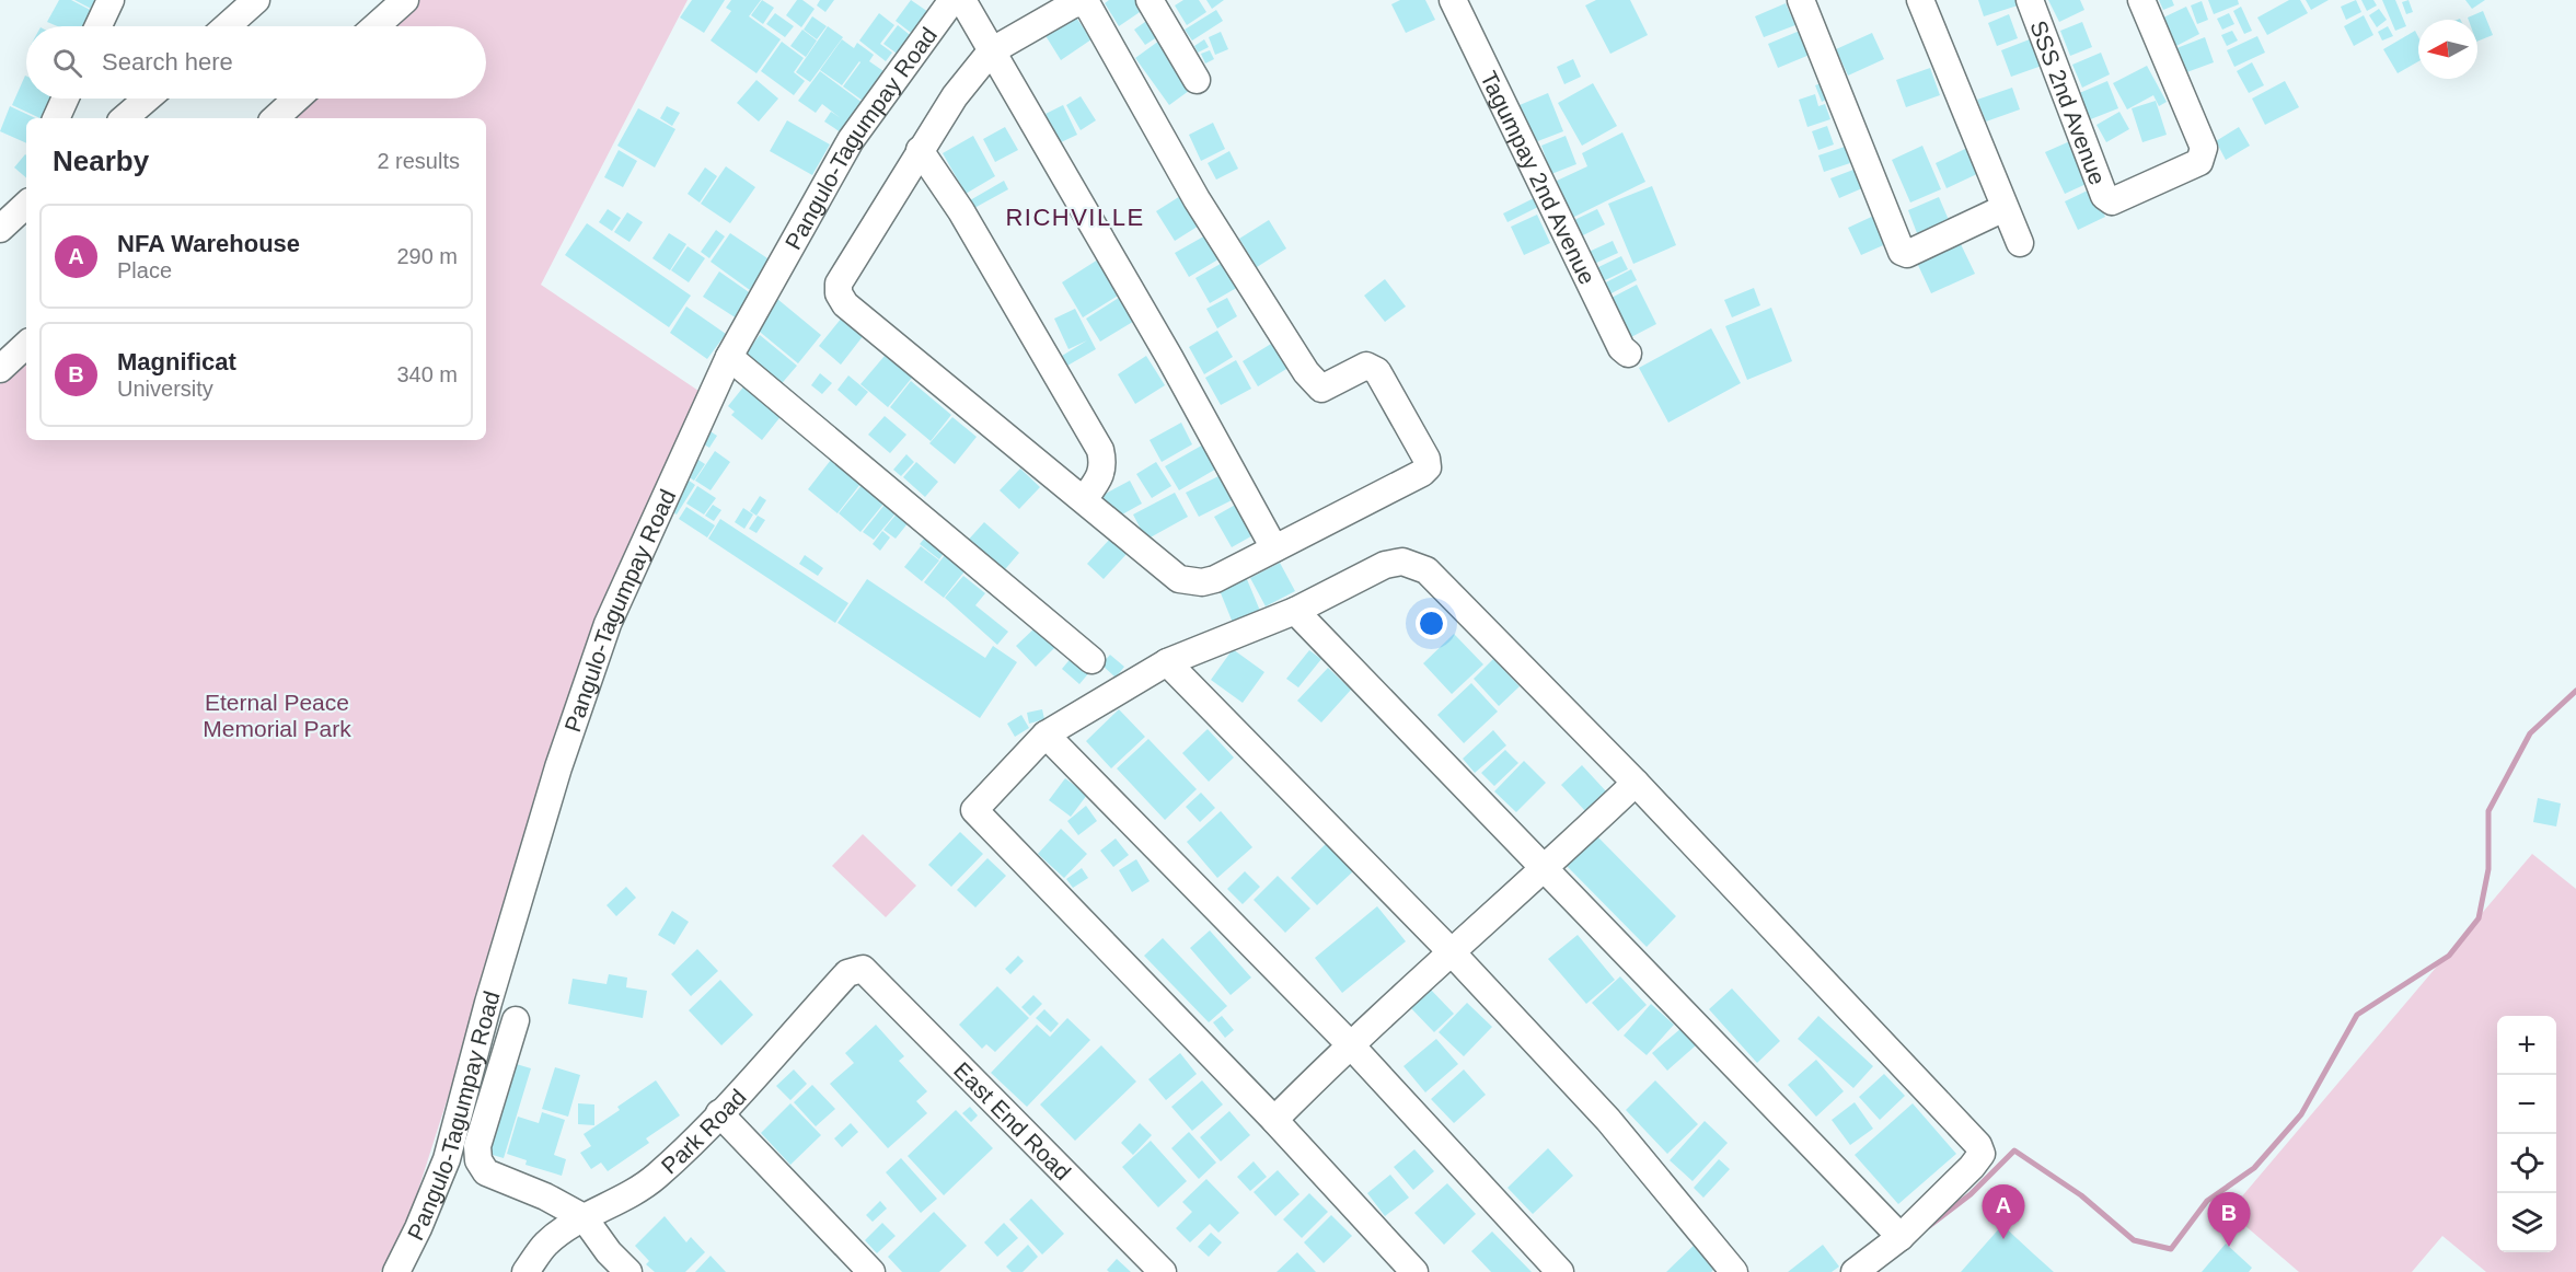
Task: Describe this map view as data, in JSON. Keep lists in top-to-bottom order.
{
  "streets": {
    "street": [
      "SSS 2nd Avenue",
      "Pangulo-Tagumpay Road",
      "Tagumpay 2nd Avenue",
      "East End Road",
      "Park Road"
    ]
  },
  "crossings": [
    ["East End Road", "Park Road"]
  ],
  "districts": ["RICHVILLE"],
  "parks": ["Eternal Peace Memorial Park"],
  "north": "left",
  "page": {
    "search": "Search here",
    "heading": ["Nearby", "2 results"],
    "list": [
      {
        "mark": "A",
        "name": "NFA Warehouse",
        "note": "Place",
        "value": "290 m"
      },
      {
        "mark": "B",
        "name": "Magnificat",
        "note": "University",
        "value": "340 m"
      }
    ],
    "map_buttons": ["+", "−"],
    "pins": ["A", "B"]
  }
}
